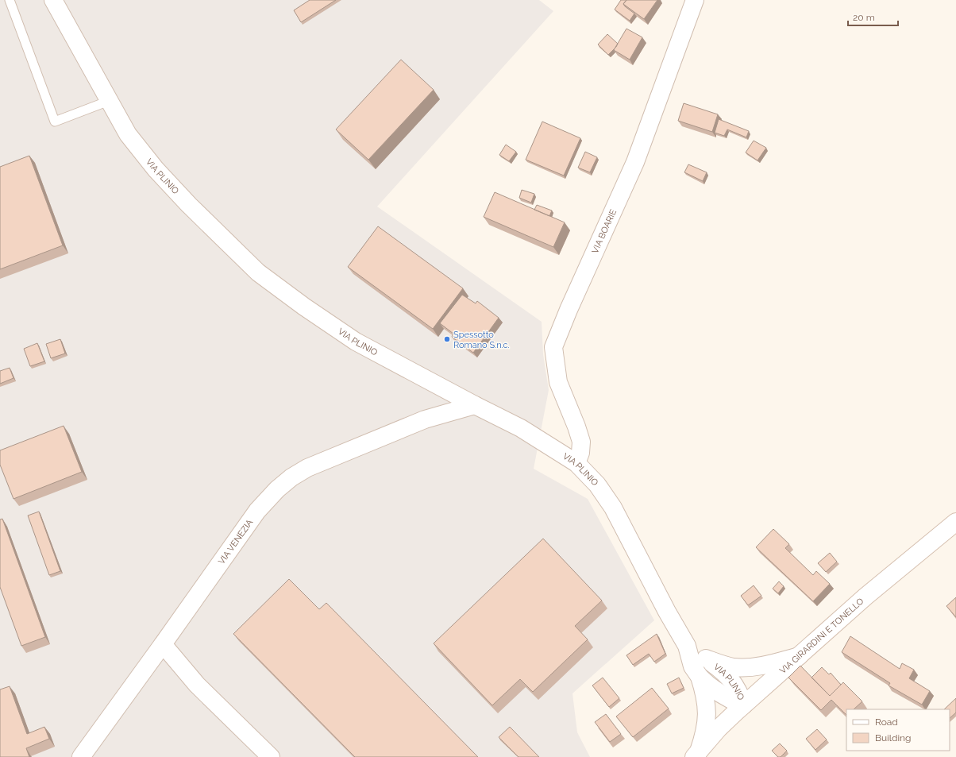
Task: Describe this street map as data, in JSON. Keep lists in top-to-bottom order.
{
  "streets": {
    "street": [
      "VIA PLINIO",
      "VIA BOARIE",
      "VIA VENEZIA",
      "VIA GIRARDINI E TONELLO"
    ]
  },
  "crossings": [
    ["VIA PLINIO", "VIA BOARIE"],
    ["VIA PLINIO", "VIA VENEZIA"],
    ["VIA PLINIO", "VIA GIRARDINI E TONELLO"]
  ],
  "places": ["Spessotto Romano S.n.c."],
  "legend": ["Road", "Building"],
  "scale_bar": "20 m"
}
